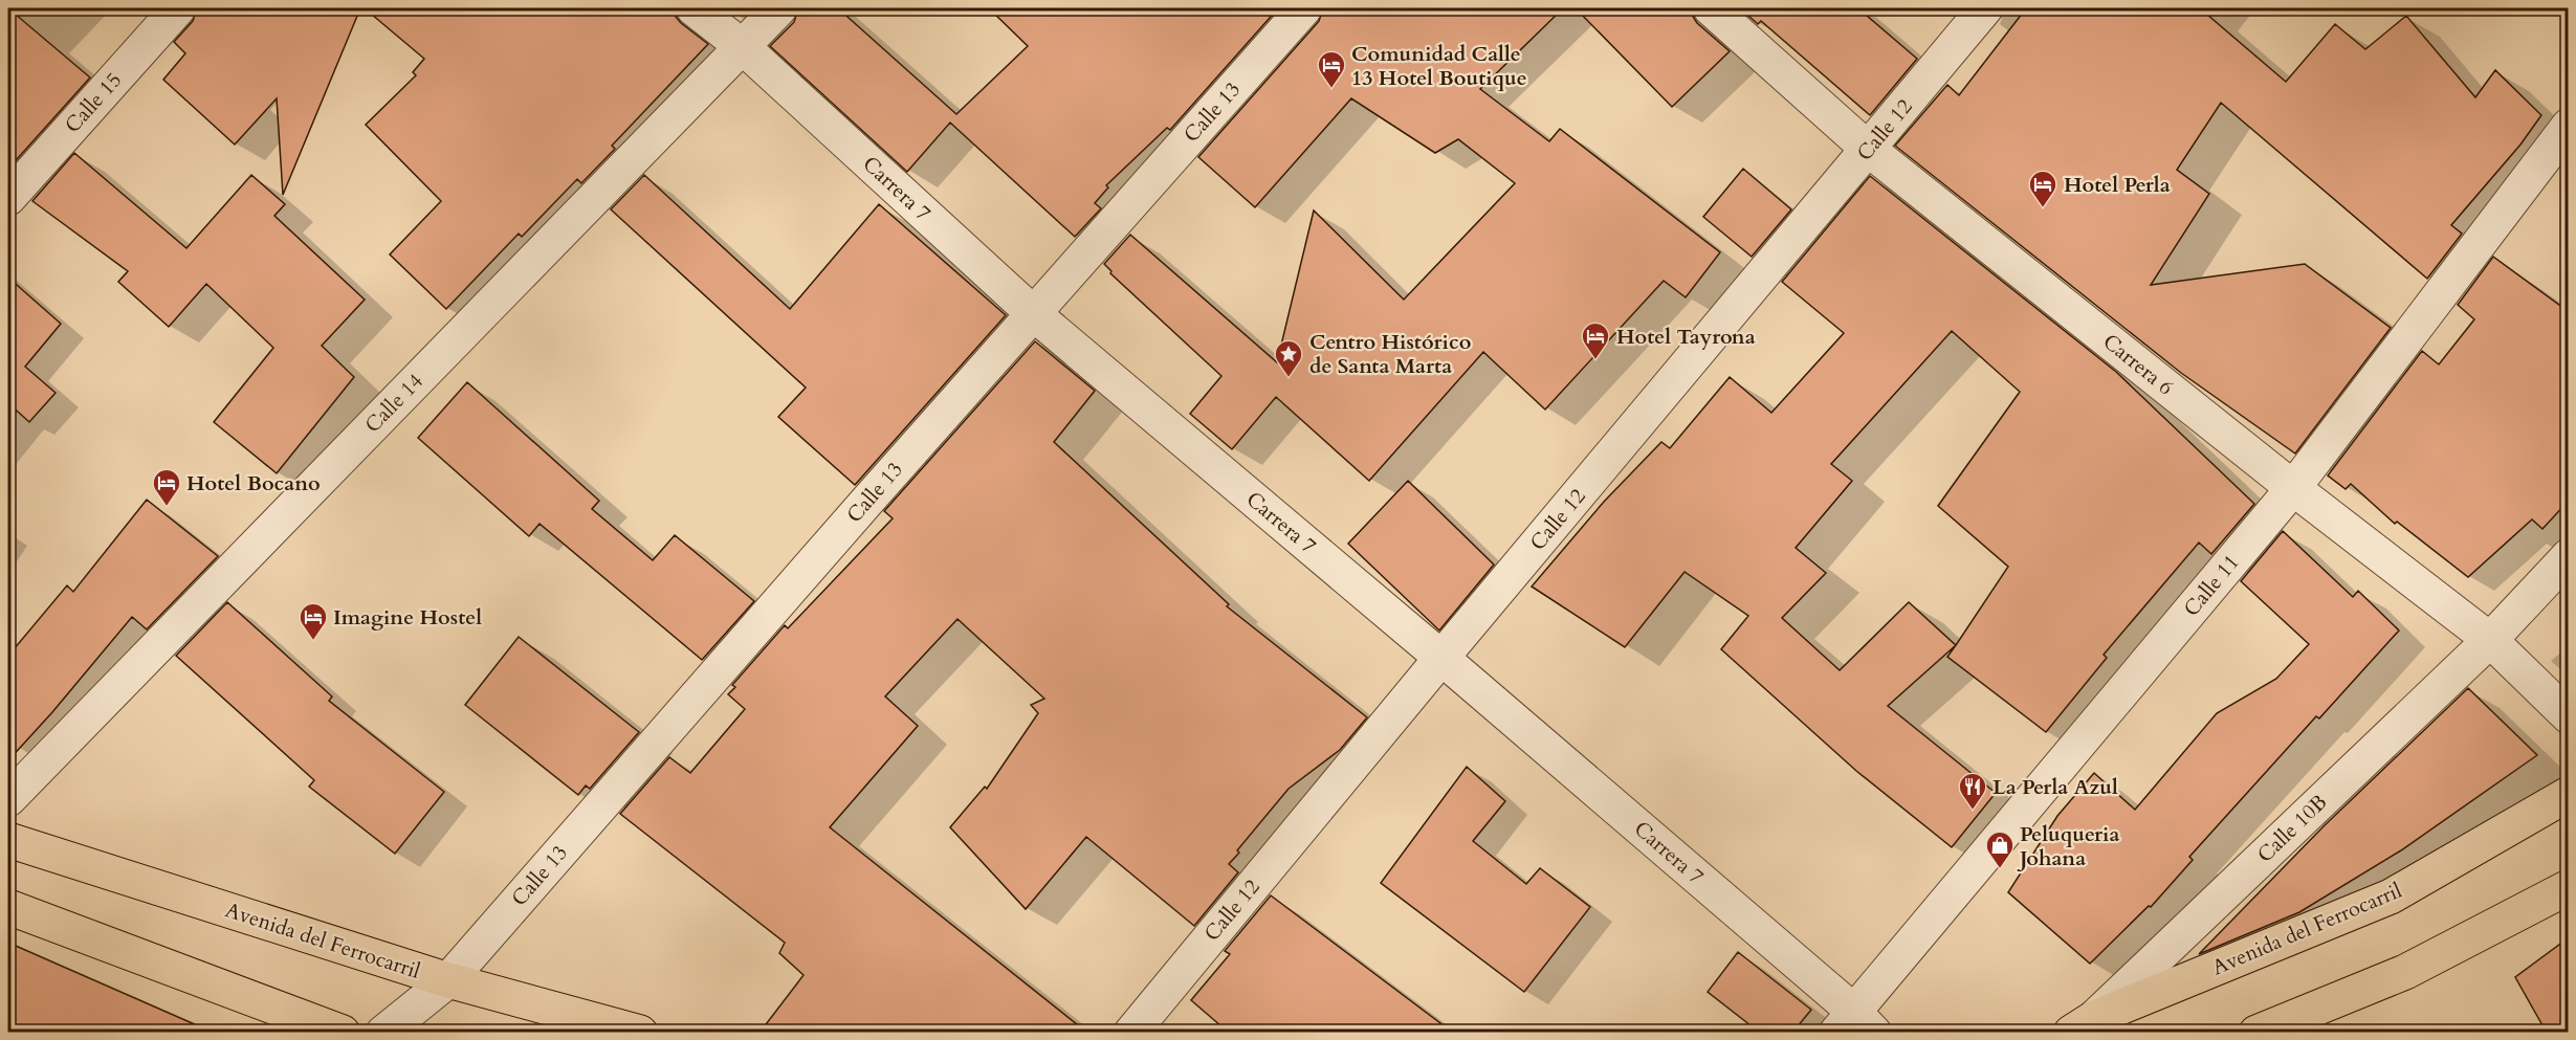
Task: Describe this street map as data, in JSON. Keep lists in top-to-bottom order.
{
  "streets": {
    "main road": ["Avenida del Ferrocarril"],
    "street": [
      "Calle 15",
      "Calle 13",
      "Calle 12",
      "Carrera 7",
      "Carrera 6",
      "Calle 14",
      "Calle 11",
      "Calle 10B"
    ]
  },
  "crossings": [
    ["Calle 13", "Carrera 7"],
    ["Calle 13", "Avenida del Ferrocarril"],
    ["Calle 12", "Carrera 7"],
    ["Calle 12", "Carrera 6"],
    ["Carrera 7", "Calle 14"],
    ["Carrera 7", "Calle 11"],
    ["Carrera 6", "Calle 11"],
    ["Carrera 6", "Calle 10B"],
    ["Calle 10B", "Avenida del Ferrocarril"]
  ],
  "places": {
    "hotel": [
      "Comunidad Calle 13 Hotel Boutique",
      "Hotel Perla",
      "Hotel Tayrona",
      "Hotel Bocano",
      "Imagine Hostel"
    ],
    "place": ["Centro Histórico de Santa Marta"],
    "restaurant": ["La Perla Azul"],
    "shop": ["Peluqueria Johana"]
  }
}
